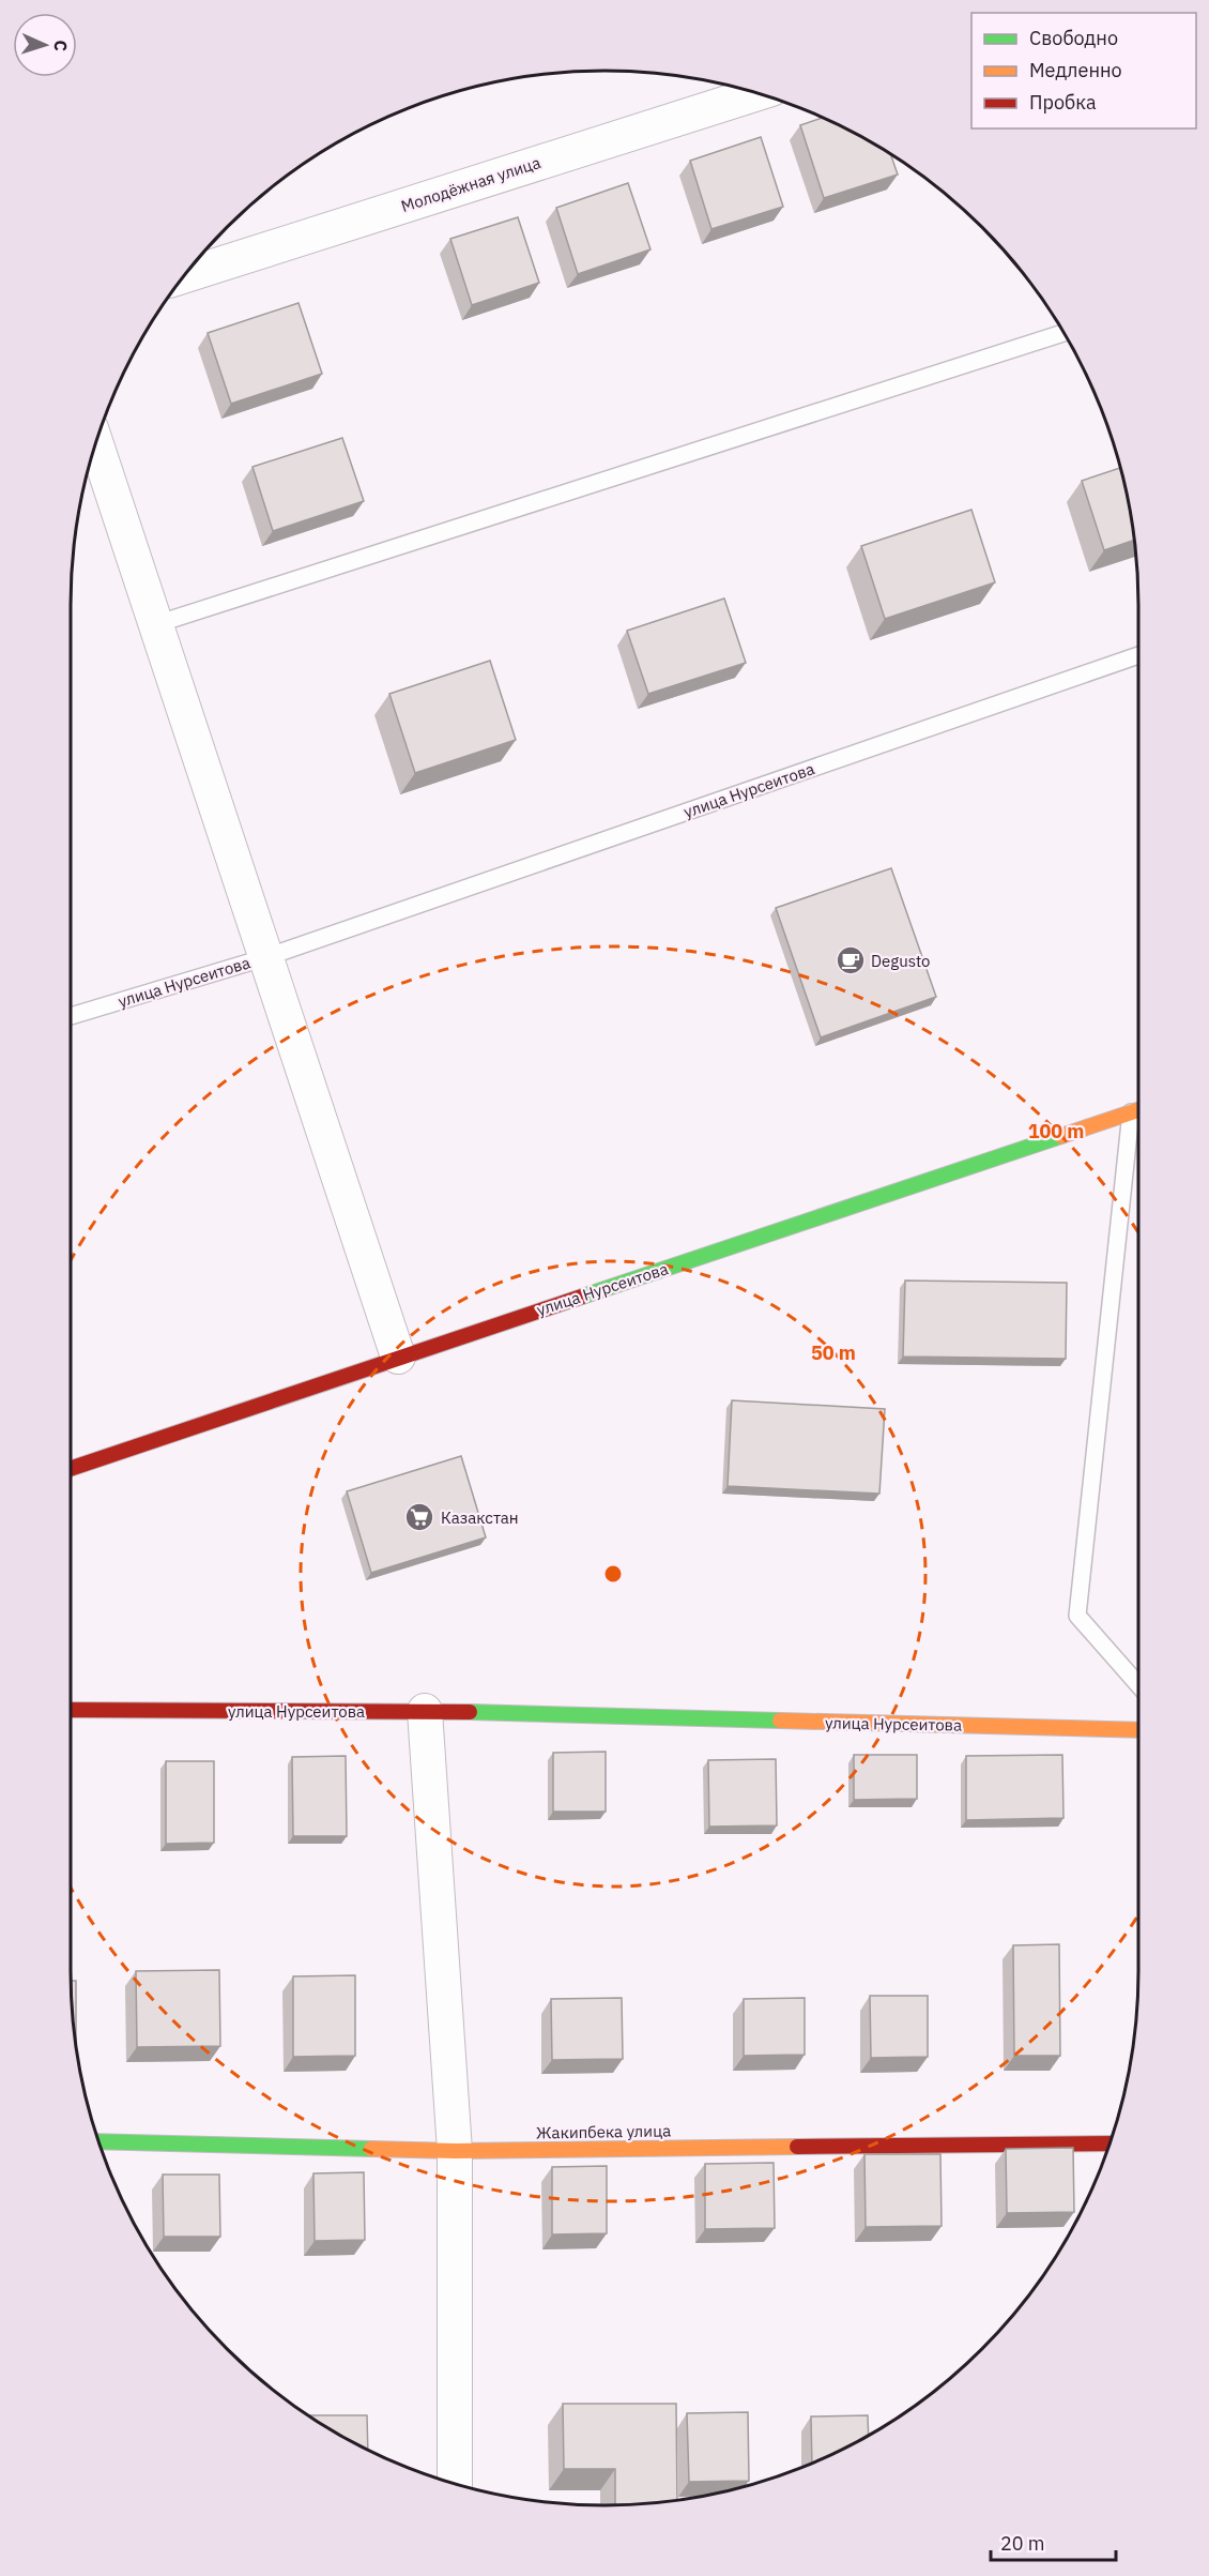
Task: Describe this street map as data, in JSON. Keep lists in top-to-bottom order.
{
  "streets": {
    "street": ["Молодёжная улица", "улица Нурсеитова", "Жакипбека улица"]
  },
  "places": {
    "cafe": ["Degusto"],
    "supermarket": ["Казакстан"]
  },
  "legend": ["Свободно", "Медленно", "Пробка"],
  "scale_bar": "20 m",
  "north": "right",
  "rings": ["100 m", "50 m"]
}
